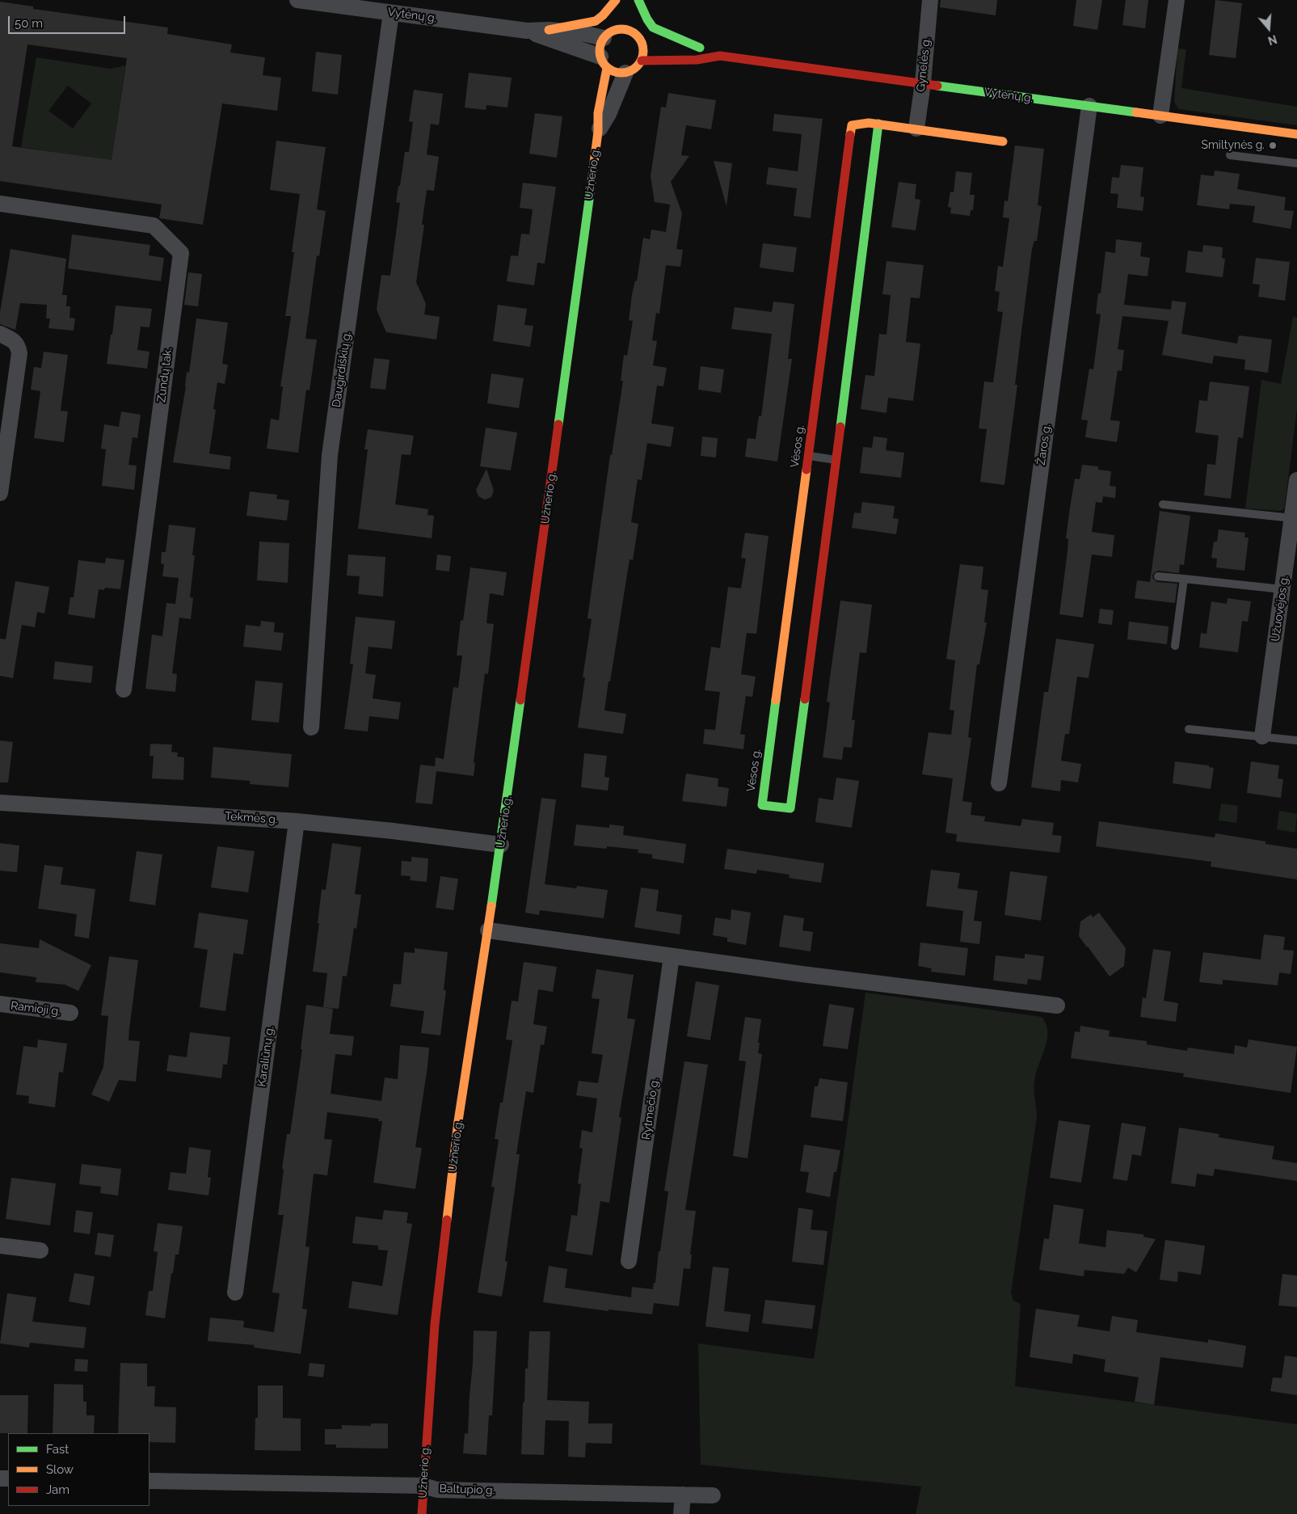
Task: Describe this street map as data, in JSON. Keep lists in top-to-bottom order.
{
  "streets": {
    "street": [
      "Vytėnų g.",
      "Gynelės g.",
      "Užnerio g.",
      "Daugirdiškių g.",
      "Zundų tak.",
      "Žaros g.",
      "Vėsos g.",
      "Užuovėjos g.",
      "Tekmės g.",
      "Ramioji g.",
      "Karaliūnų g.",
      "Rytmečio g.",
      "Baltupio g."
    ]
  },
  "crossings": [
    ["Vytėnų g.", "Gynelės g."],
    ["Vytėnų g.", "Užnerio g."],
    ["Vytėnų g.", "Daugirdiškių g."],
    ["Vytėnų g.", "Žaros g."],
    ["Užnerio g.", "Tekmės g."],
    ["Užnerio g.", "Baltupio g."],
    ["Tekmės g.", "Karaliūnų g."]
  ],
  "places": ["Smiltynės g."],
  "legend": ["Fast", "Slow", "Jam"],
  "scale_bar": "50 m",
  "north": "bottom"
}
